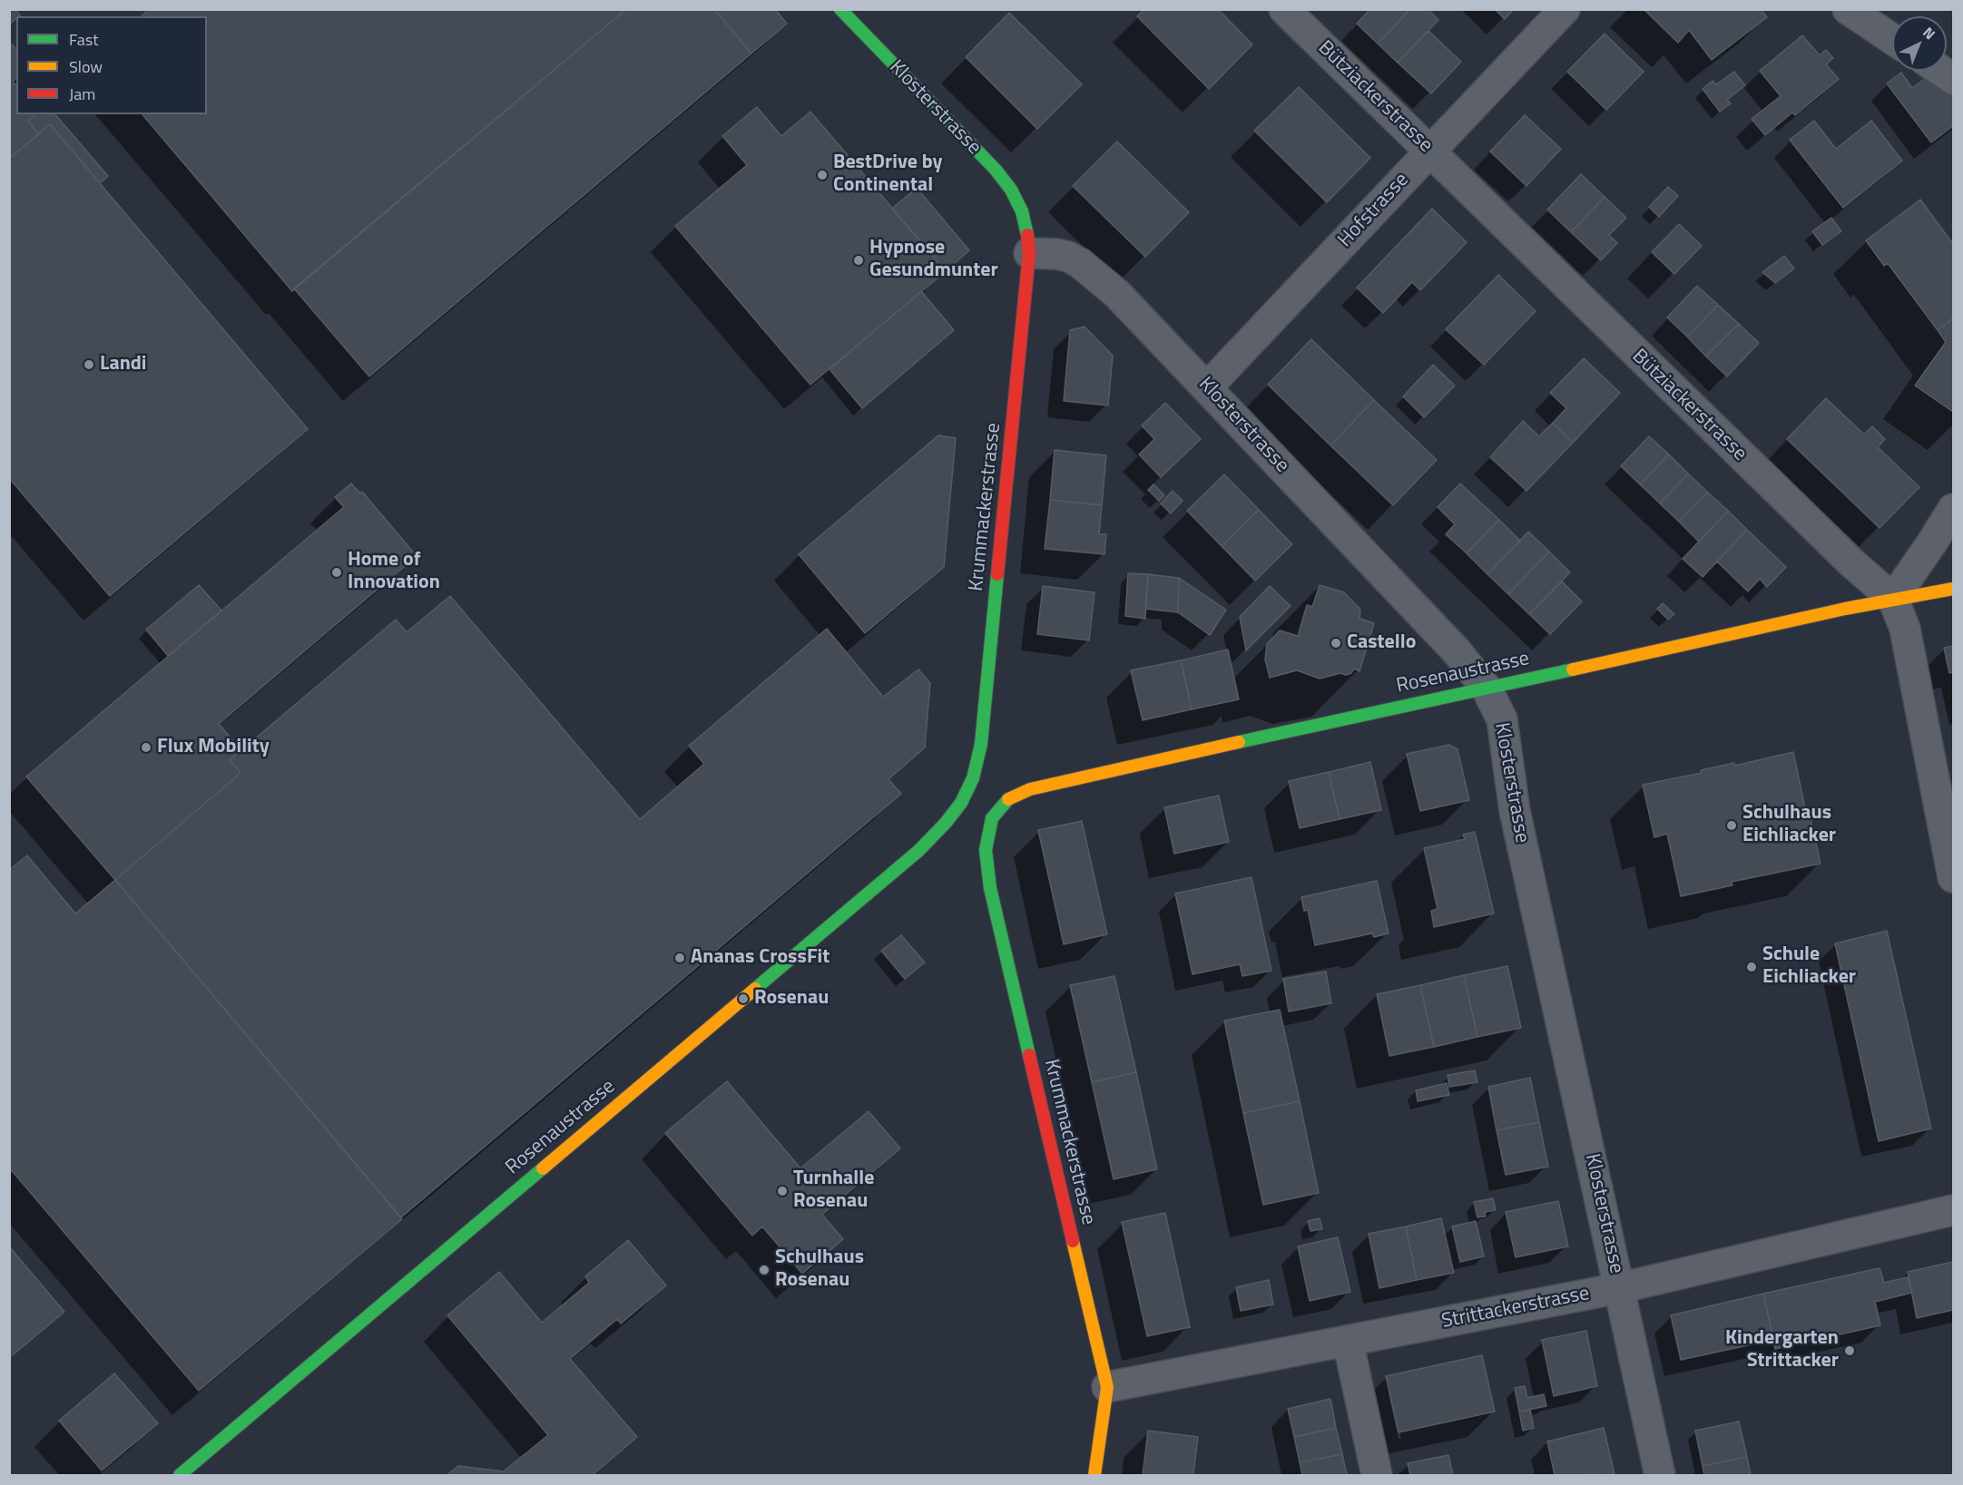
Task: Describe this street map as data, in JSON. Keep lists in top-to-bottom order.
{
  "streets": {
    "street": [
      "Bütziackerstrasse",
      "Klosterstrasse",
      "Hofstrasse",
      "Krummackerstrasse",
      "Rosenaustrasse",
      "Strittackerstrasse"
    ]
  },
  "crossings": [
    ["Bütziackerstrasse", "Hofstrasse"],
    ["Bütziackerstrasse", "Rosenaustrasse"],
    ["Klosterstrasse", "Hofstrasse"],
    ["Klosterstrasse", "Krummackerstrasse"],
    ["Klosterstrasse", "Rosenaustrasse"],
    ["Klosterstrasse", "Strittackerstrasse"],
    ["Krummackerstrasse", "Rosenaustrasse"],
    ["Krummackerstrasse", "Strittackerstrasse"]
  ],
  "places": [
    "BestDrive by Continental",
    "Hypnose Gesundmunter",
    "Landi",
    "Home of Innovation",
    "Castello",
    "Flux Mobility",
    "Schulhaus Eichliacker",
    "Ananas CrossFit",
    "Schule Eichliacker",
    "Rosenau",
    "Turnhalle Rosenau",
    "Schulhaus Rosenau",
    "Kindergarten Strittacker"
  ],
  "legend": ["Fast", "Slow", "Jam"],
  "north": "top right"
}
